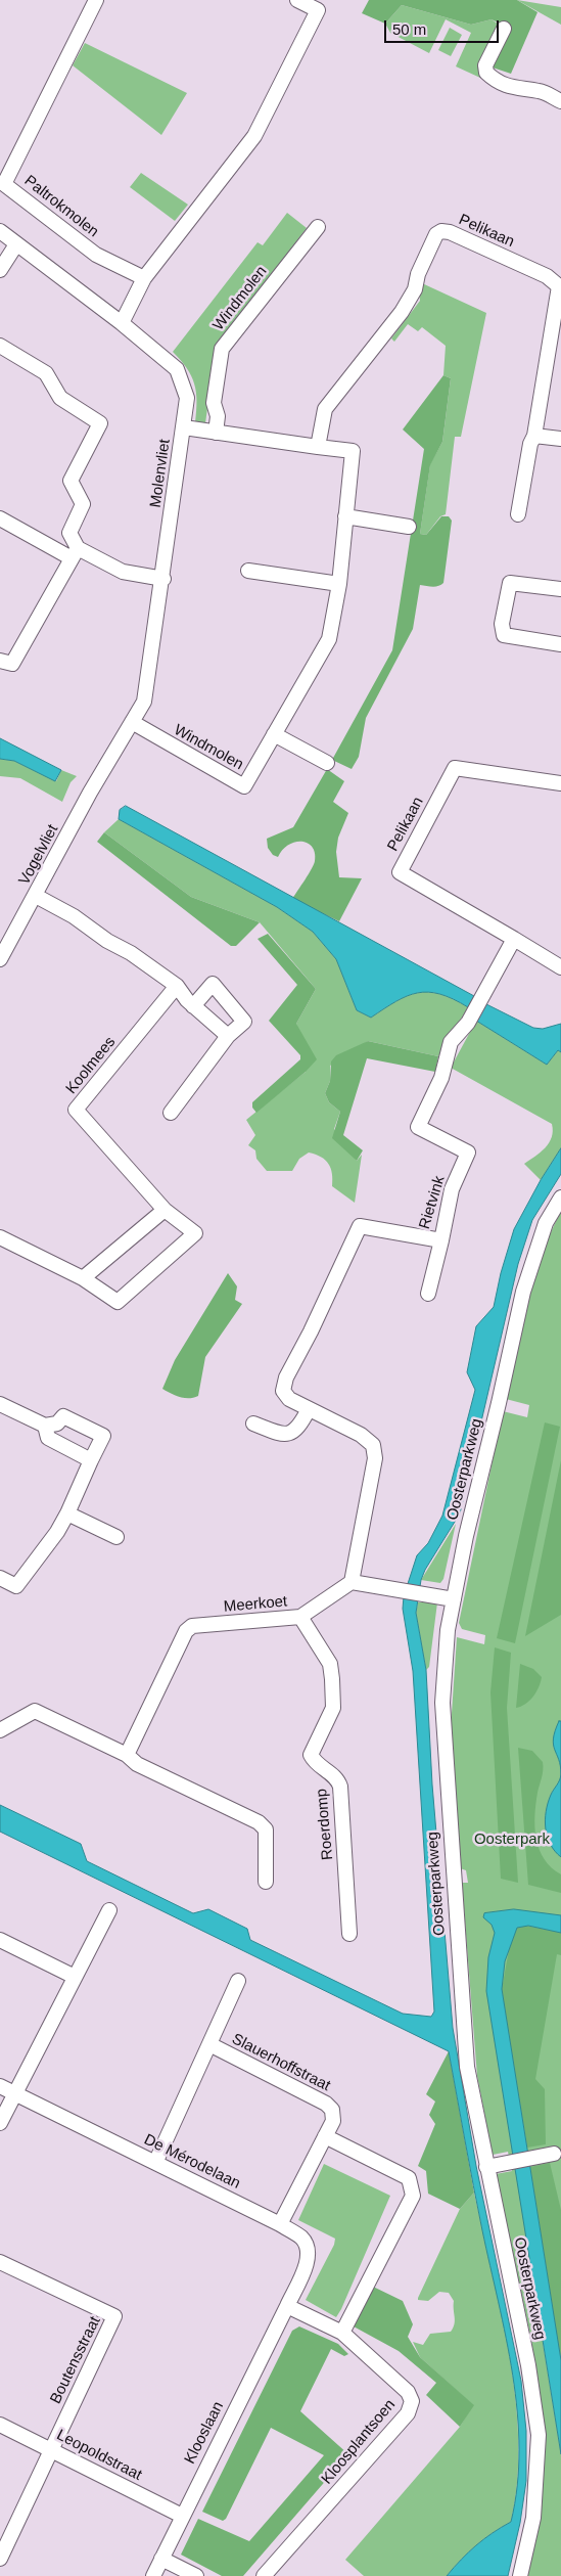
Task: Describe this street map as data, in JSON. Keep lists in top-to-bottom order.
{
  "streets": {
    "street": [
      "Paltrokmolen",
      "Pelikaan",
      "Windmolen",
      "Molenvliet",
      "Vogelvliet",
      "Koolmees",
      "Rietvink",
      "Oosterparkweg",
      "Meerkoet",
      "Roerdomp",
      "Slauerhoffstraat",
      "De Mérodelaan",
      "Boutensstraat",
      "Klooslaan",
      "Kloosplantsoen",
      "Leopoldstraat"
    ]
  },
  "crossings": [
    ["Pelikaan", "Windmolen"],
    ["Pelikaan", "Rietvink"],
    ["Windmolen", "Molenvliet"],
    ["Molenvliet", "Vogelvliet"],
    ["Rietvink", "Meerkoet"],
    ["Meerkoet", "Roerdomp"],
    ["Slauerhoffstraat", "De Mérodelaan"],
    ["De Mérodelaan", "Klooslaan"],
    ["De Mérodelaan", "Kloosplantsoen"],
    ["Boutensstraat", "Leopoldstraat"],
    ["Klooslaan", "Kloosplantsoen"],
    ["Klooslaan", "Leopoldstraat"]
  ],
  "parks": ["Oosterpark"],
  "scale_bar": "50 m"
}
